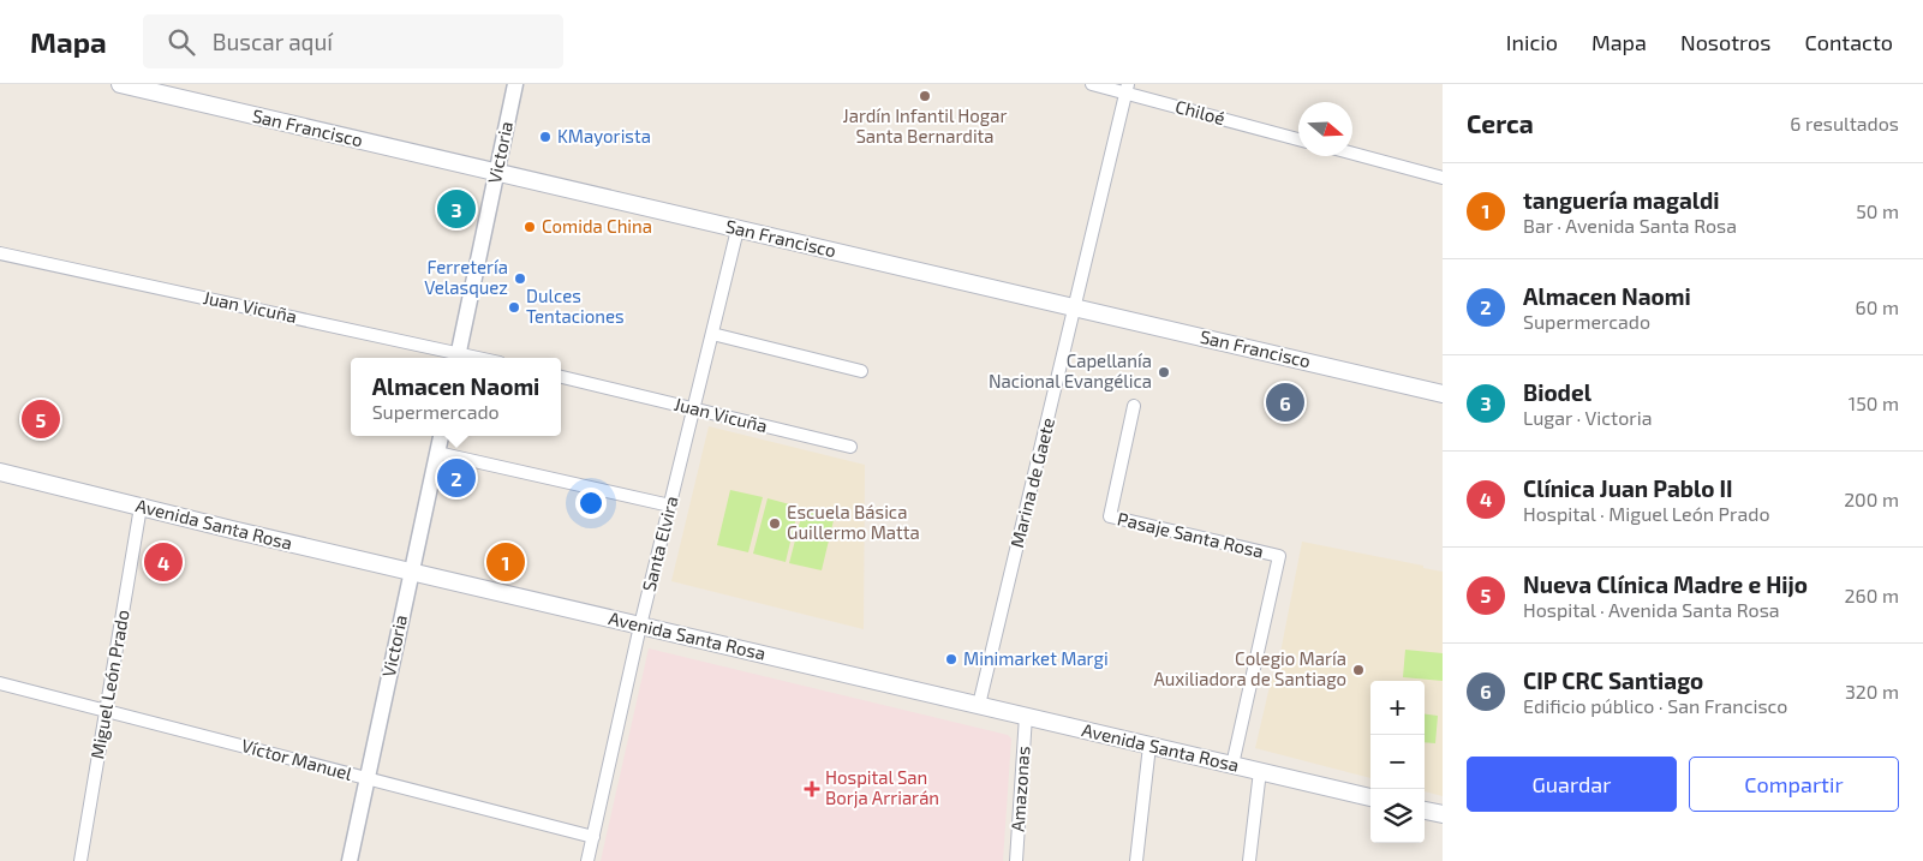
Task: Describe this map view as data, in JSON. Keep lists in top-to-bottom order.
{
  "streets": {
    "main road": ["San Francisco", "Avenida Santa Rosa"],
    "street": [
      "Chiloé",
      "Victoria",
      "Juan Vicuña",
      "Marina de Gaete",
      "Pasaje Santa Rosa",
      "Santa Elvira",
      "Miguel León Prado",
      "Víctor Manuel",
      "Amazonas"
    ]
  },
  "crossings": [
    ["Chiloé", "Marina de Gaete"],
    ["San Francisco", "Victoria"],
    ["San Francisco", "Marina de Gaete"],
    ["San Francisco", "Santa Elvira"],
    ["Victoria", "Juan Vicuña"],
    ["Victoria", "Avenida Santa Rosa"],
    ["Victoria", "Víctor Manuel"],
    ["Juan Vicuña", "Santa Elvira"],
    ["Marina de Gaete", "Avenida Santa Rosa"],
    ["Avenida Santa Rosa", "Pasaje Santa Rosa"],
    ["Avenida Santa Rosa", "Santa Elvira"],
    ["Avenida Santa Rosa", "Miguel León Prado"],
    ["Avenida Santa Rosa", "Amazonas"],
    ["Santa Elvira", "Víctor Manuel"],
    ["Miguel León Prado", "Víctor Manuel"]
  ],
  "places": {
    "other": [
      "Jardín Infantil Hogar Santa Bernardita",
      "KMayorista",
      "Comida China",
      "Ferretería Velasquez",
      "Dulces Tentaciones",
      "Capellanía Nacional Evangélica",
      "Escuela Básica Guillermo Matta",
      "Minimarket Margi",
      "Colegio María Auxiliadora de Santiago"
    ],
    "health": ["Hospital San Borja Arriarán"]
  },
  "north": "right",
  "page": {
    "header": "Mapa",
    "search": "Buscar aquí",
    "nav": [
      "Inicio",
      "Mapa",
      "Nosotros",
      "Contacto"
    ],
    "heading": ["Cerca", "6 resultados"],
    "list": [
      {
        "mark": "1",
        "name": "tanguería magaldi",
        "note": "Bar · Avenida Santa Rosa",
        "value": "50 m"
      },
      {
        "mark": "2",
        "name": "Almacen Naomi",
        "note": "Supermercado",
        "value": "60 m"
      },
      {
        "mark": "3",
        "name": "Biodel",
        "note": "Lugar · Victoria",
        "value": "150 m"
      },
      {
        "mark": "4",
        "name": "Clínica Juan Pablo II",
        "note": "Hospital · Miguel León Prado",
        "value": "200 m"
      },
      {
        "mark": "5",
        "name": "Nueva Clínica Madre e Hijo",
        "note": "Hospital · Avenida Santa Rosa",
        "value": "260 m"
      },
      {
        "mark": "6",
        "name": "CIP CRC Santiago",
        "note": "Edificio público · San Francisco",
        "value": "320 m"
      }
    ],
    "pins": [
      "3",
      "6",
      "5",
      "2",
      "1",
      "4"
    ],
    "popup": ["Almacen Naomi", "Supermercado"],
    "map_buttons": ["+", "−"],
    "buttons": ["Guardar", "Compartir"]
  }
}
